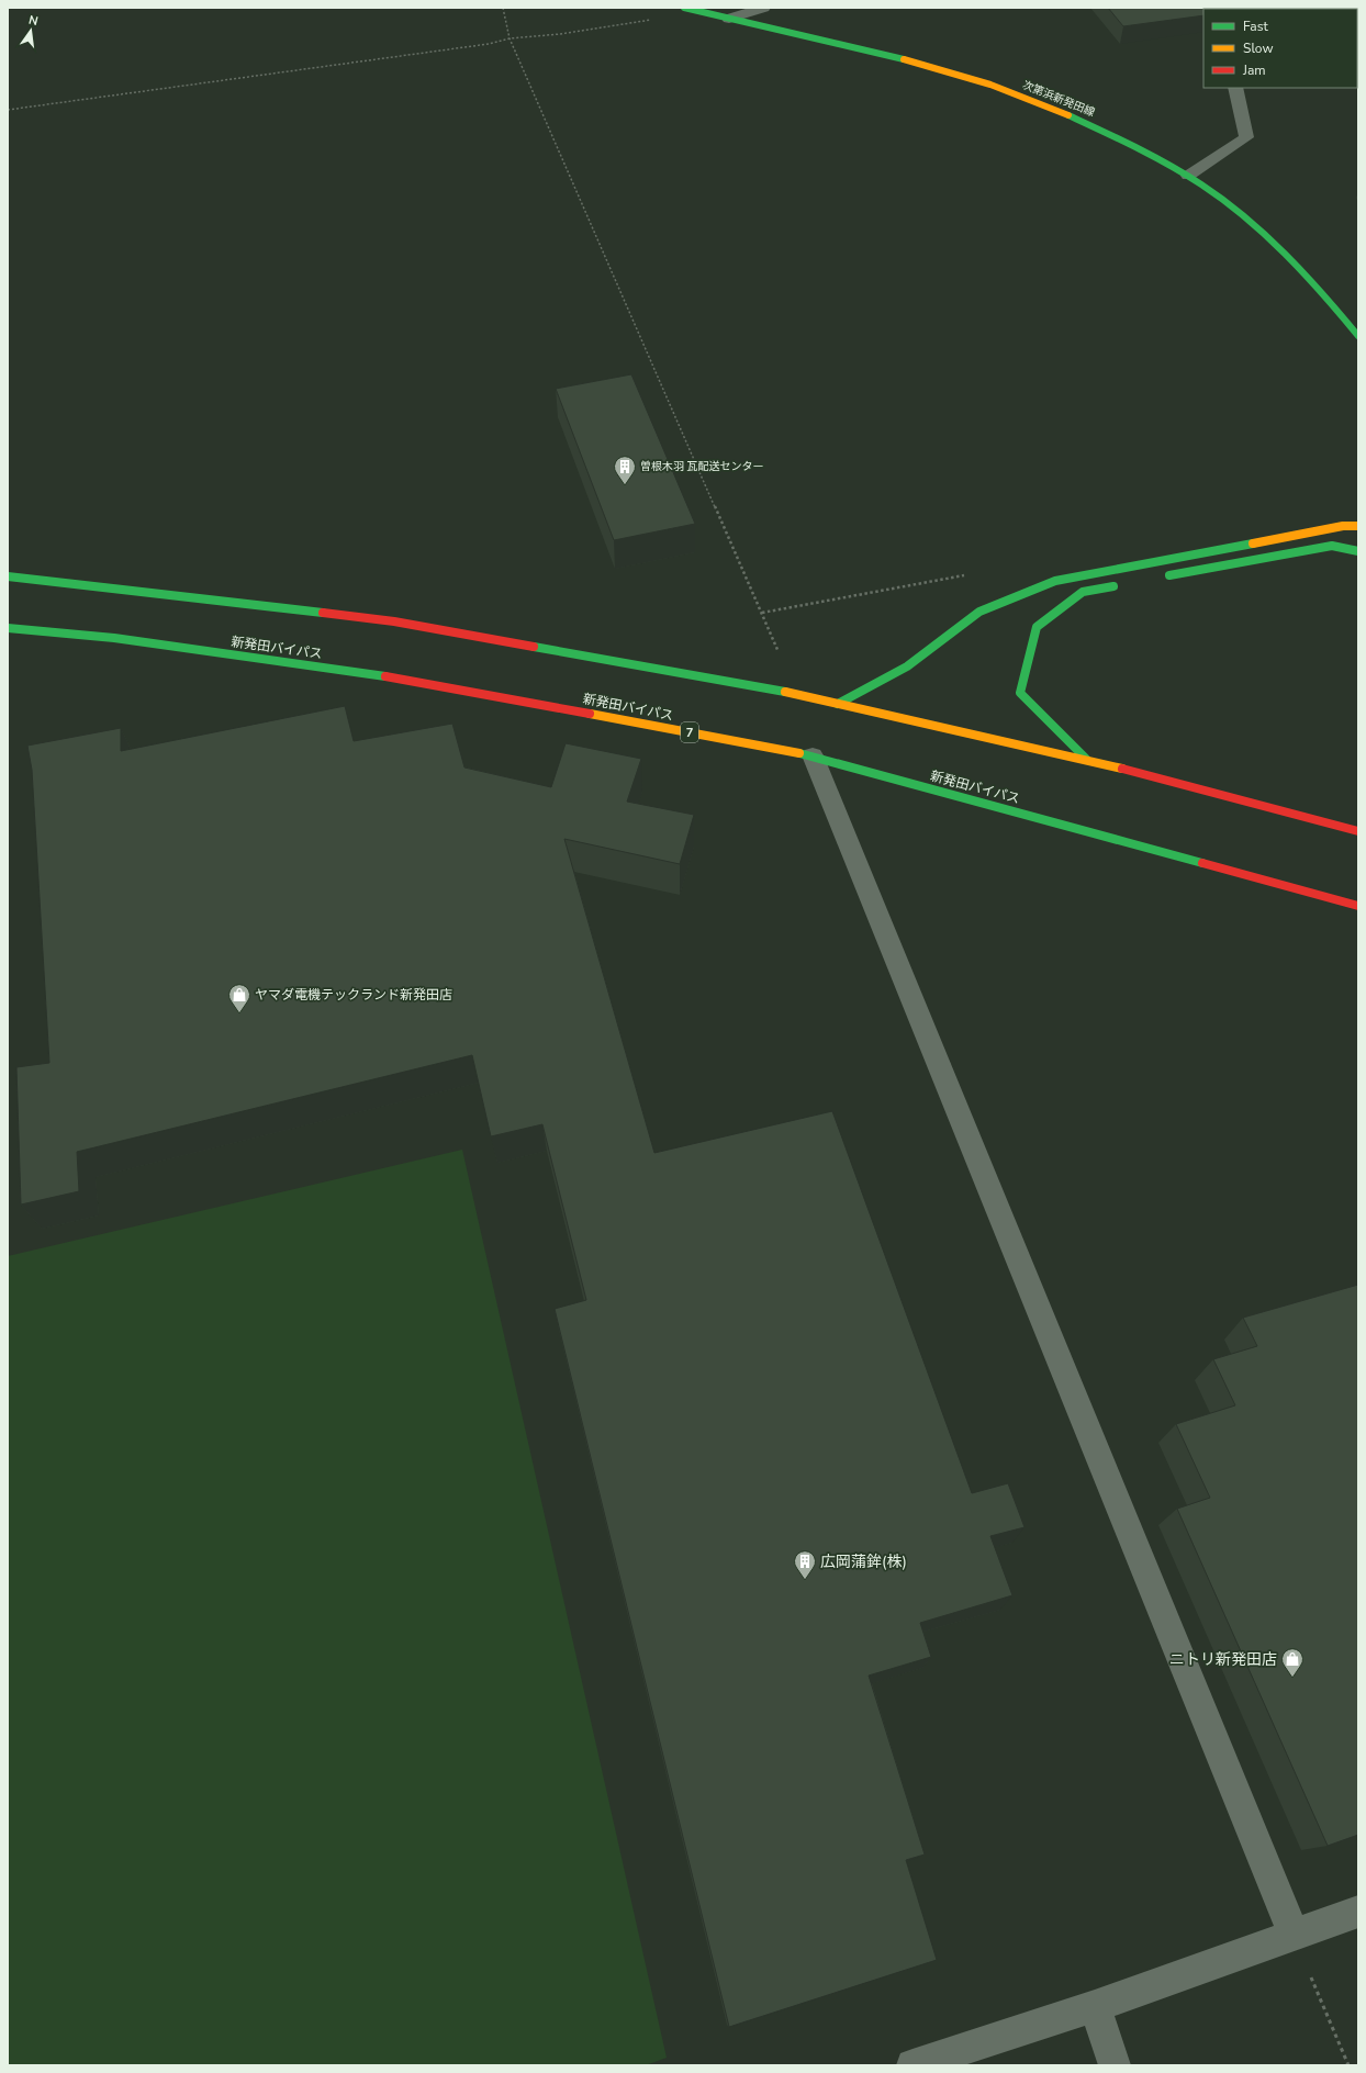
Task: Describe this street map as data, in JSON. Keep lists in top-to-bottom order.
{
  "streets": {
    "main road": ["次第浜新発田線", "新発田バイパス", "7"]
  },
  "places": {
    "building": ["曽根木羽 瓦配送センター", "広岡蒲鉾(株)"],
    "shop": ["ヤマダ電機テックランド新発田店", "ニトリ新発田店"]
  },
  "legend": ["Fast", "Slow", "Jam"],
  "north": "top"
}
